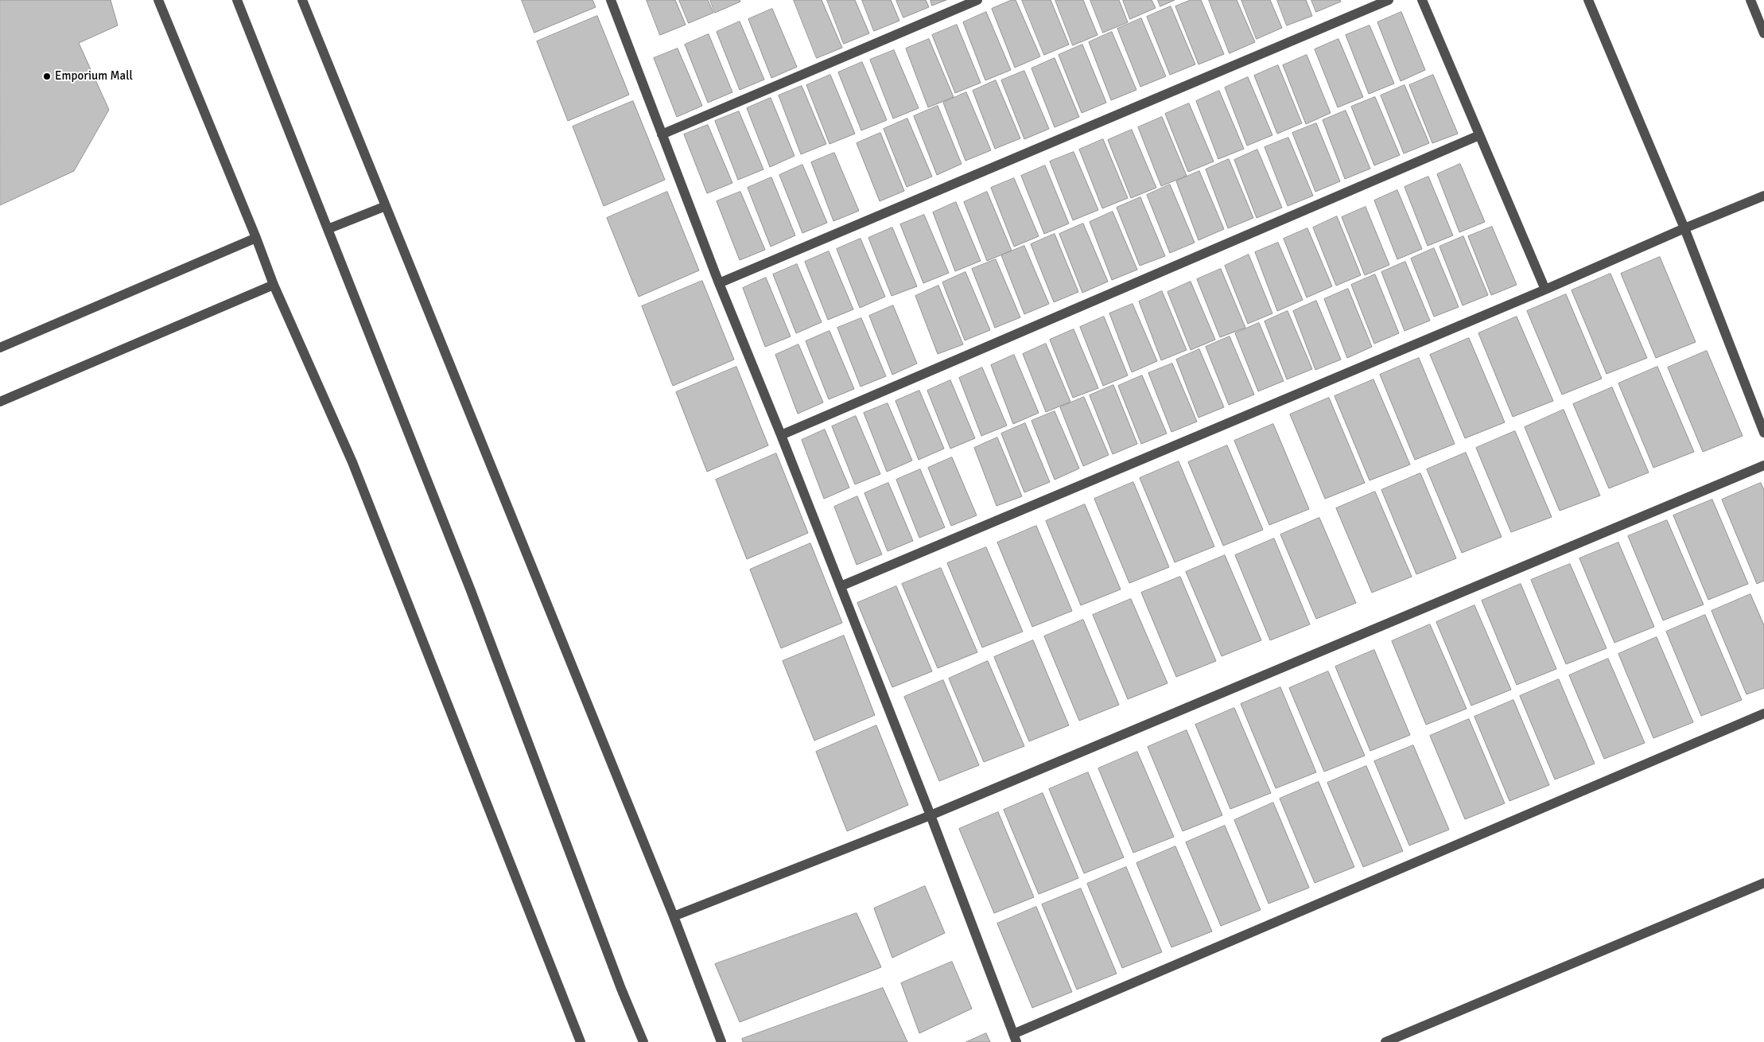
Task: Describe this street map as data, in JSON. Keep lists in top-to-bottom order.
{
  "places": ["Emporium Mall"]
}
